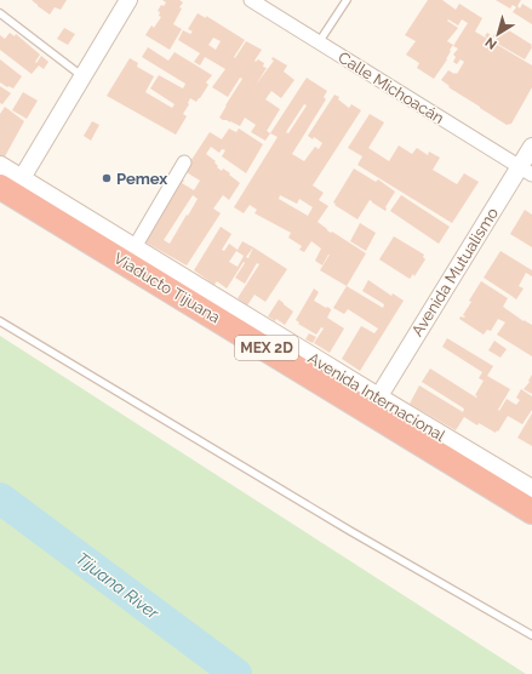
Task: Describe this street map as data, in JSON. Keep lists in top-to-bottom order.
{
  "streets": {
    "highway": ["Viaducto Tijuana", "MEX 2D", "Avenida Internacional"],
    "street": ["Calle Michoacán", "Avenida Mutualismo"]
  },
  "crossings": [
    ["Calle Michoacán", "Avenida Mutualismo"],
    ["Avenida Mutualismo", "Avenida Internacional"],
    ["Viaducto Tijuana", "Avenida Internacional"]
  ],
  "water": ["Tijuana River"],
  "places": ["Pemex"],
  "north": "bottom left"
}
